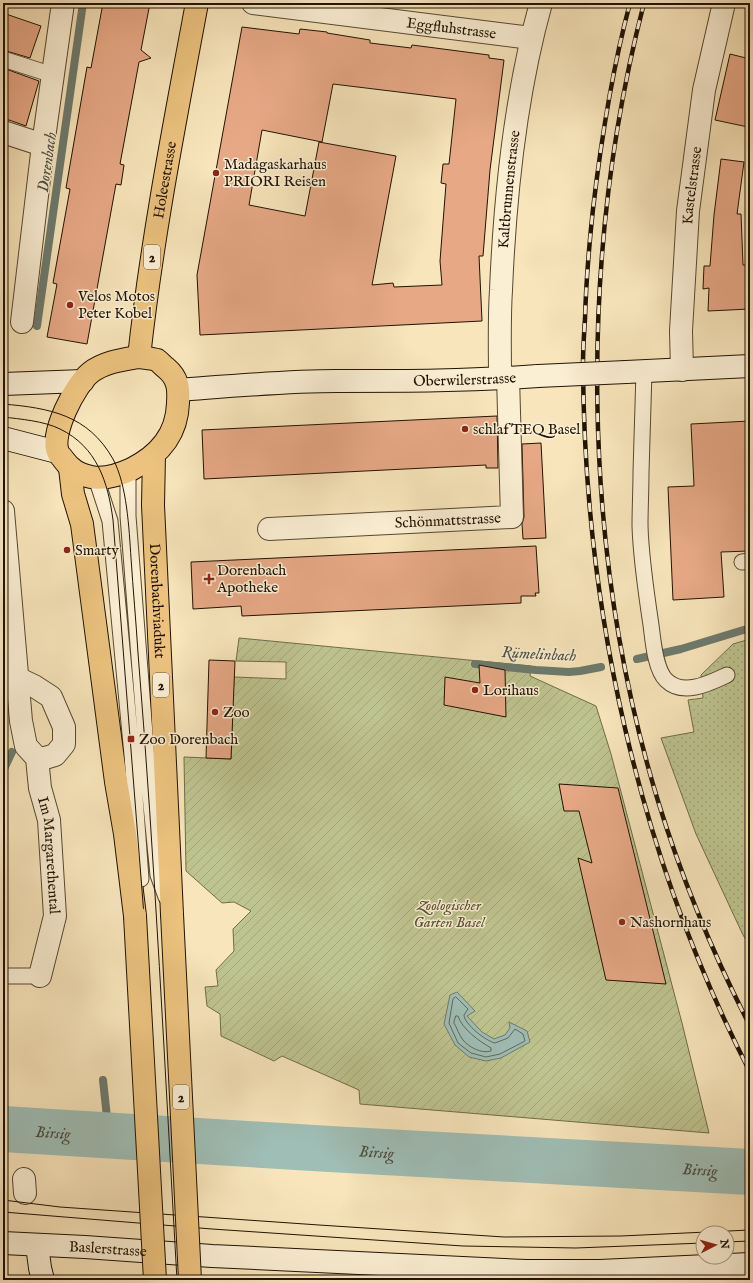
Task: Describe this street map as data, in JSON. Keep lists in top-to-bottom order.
{
  "streets": {
    "main road": ["Holeestrasse", "2", "Dorenbachviadukt"],
    "street": [
      "Eggfluhstrasse",
      "Kastelstrasse",
      "Kaltbrunnenstrasse",
      "Oberwilerstrasse",
      "Schönmattstrasse",
      "Im Margarethental",
      "Baslerstrasse"
    ]
  },
  "crossings": [
    ["Eggfluhstrasse", "Kaltbrunnenstrasse"],
    ["Holeestrasse", "Oberwilerstrasse"],
    ["Holeestrasse", "Dorenbachviadukt"],
    ["Kastelstrasse", "Oberwilerstrasse"],
    ["Kaltbrunnenstrasse", "Oberwilerstrasse"],
    ["Kaltbrunnenstrasse", "Schönmattstrasse"],
    ["2", "Dorenbachviadukt"],
    ["Oberwilerstrasse", "Schönmattstrasse"],
    ["Oberwilerstrasse", "Dorenbachviadukt"]
  ],
  "water": ["Dorenbach", "Rümelinbach", "Birsig"],
  "parks": ["Zoologischer Garten Basel"],
  "places": {
    "other": [
      "Madagaskarhaus PRIORI Reisen",
      "Velos Motos Peter Kobel",
      "schlafTEQ Basel",
      "Smarty",
      "Lorihaus",
      "Zoo",
      "Nashornhaus"
    ],
    "health": ["Dorenbach Apotheke"],
    "transit": ["Zoo Dorenbach"]
  },
  "north": "right"
}
